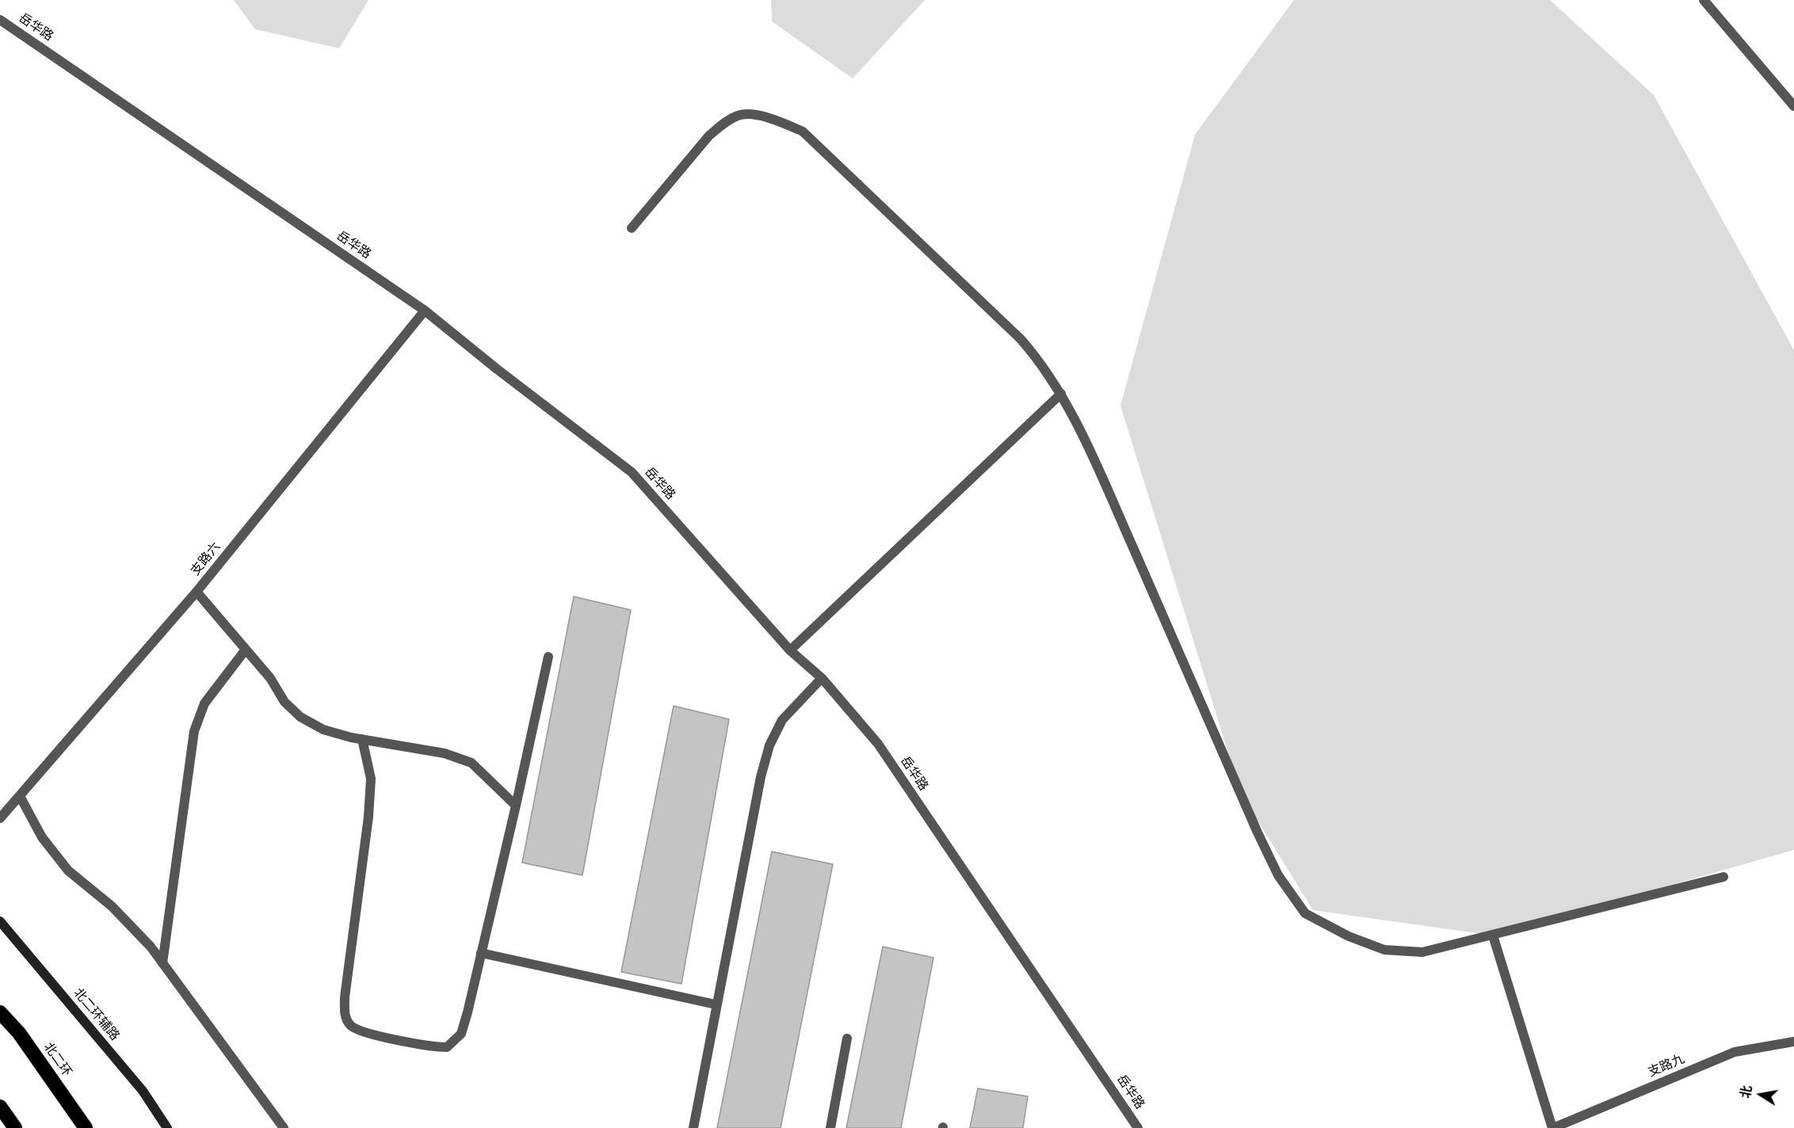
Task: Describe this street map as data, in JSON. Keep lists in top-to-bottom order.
{
  "streets": {
    "highway": ["北二环"],
    "main road": ["北二环辅路"],
    "street": ["岳华路", "支路六", "支路九"]
  },
  "crossings": [
    ["岳华路", "支路六"]
  ],
  "north": "left"
}
